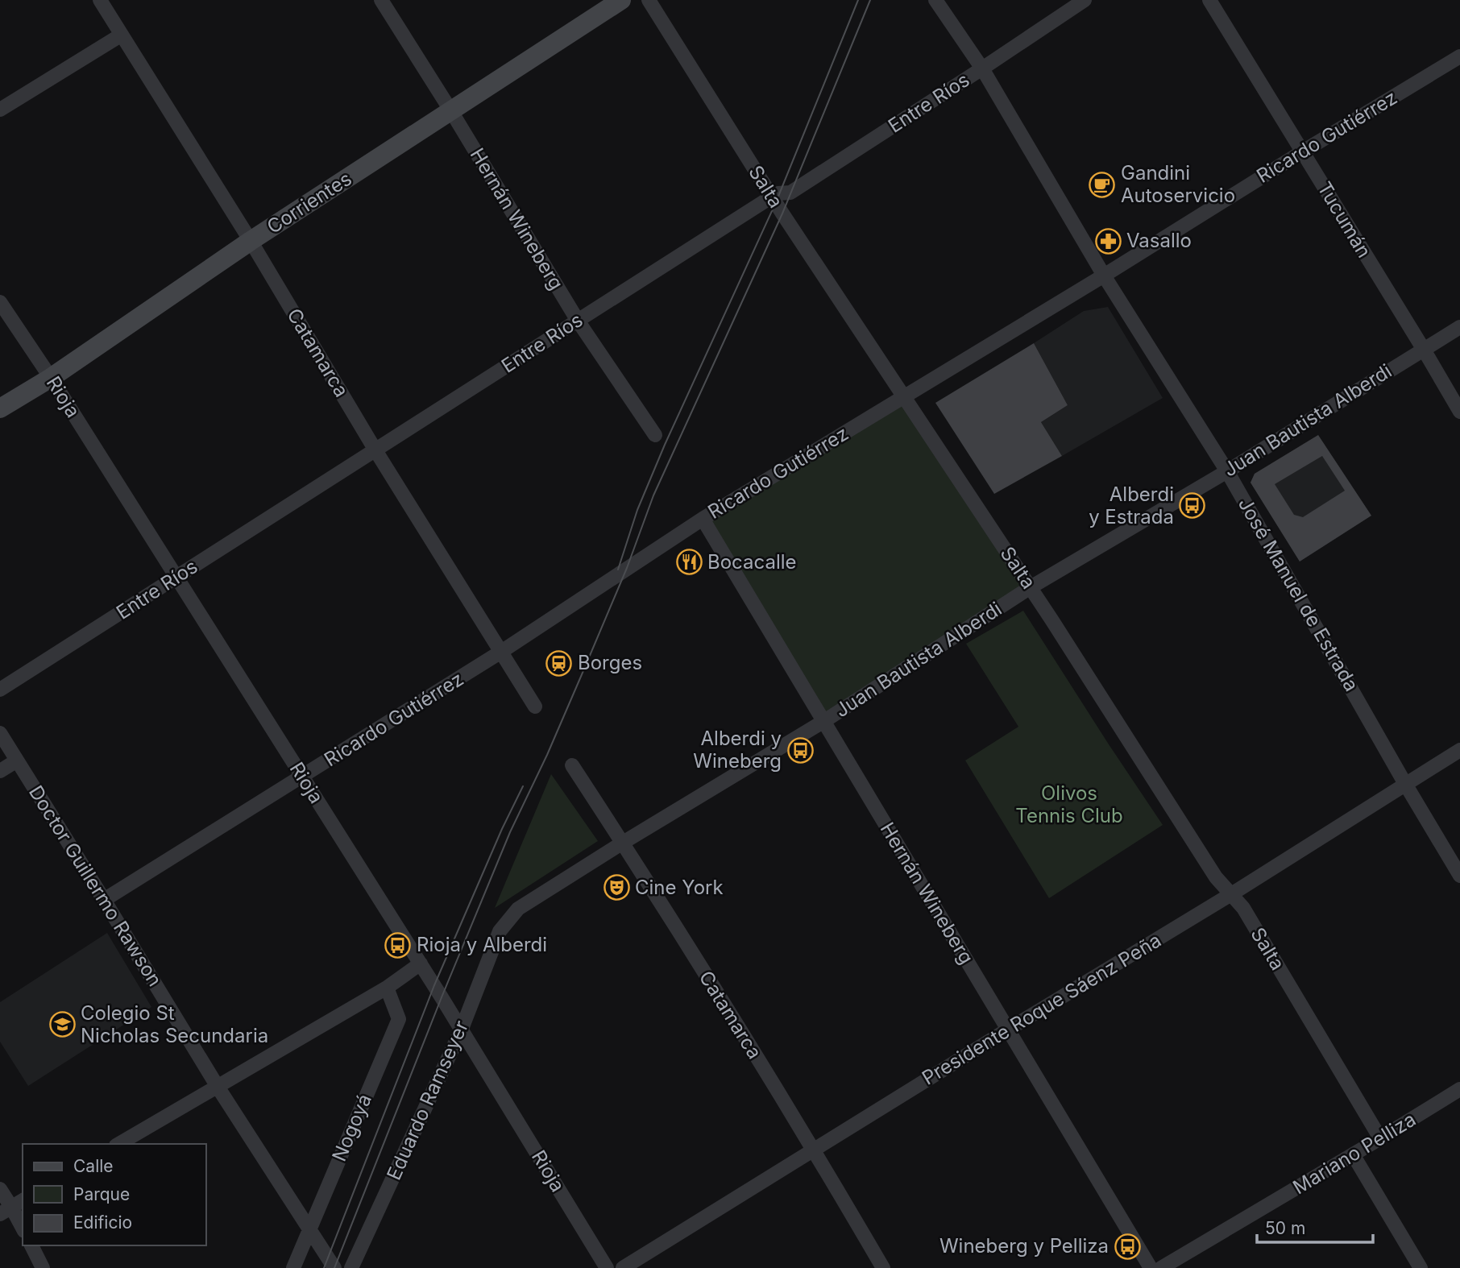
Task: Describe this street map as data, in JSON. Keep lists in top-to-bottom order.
{
  "streets": {
    "street": [
      "Entre Ríos",
      "Ricardo Gutiérrez",
      "Salta",
      "Corrientes",
      "Hernán Wineberg",
      "Tucumán",
      "Catamarca",
      "Rioja",
      "Juan Bautista Alberdi",
      "José Manuel de Estrada",
      "Doctor Guillermo Rawson",
      "Presidente Roque Sáenz Peña",
      "Eduardo Ramseyer",
      "Nogoyá",
      "Mariano Pelliza"
    ]
  },
  "crossings": [
    ["Entre Ríos", "Salta"],
    ["Entre Ríos", "Hernán Wineberg"],
    ["Entre Ríos", "Catamarca"],
    ["Entre Ríos", "Rioja"],
    ["Entre Ríos", "José Manuel de Estrada"],
    ["Ricardo Gutiérrez", "Salta"],
    ["Ricardo Gutiérrez", "Hernán Wineberg"],
    ["Ricardo Gutiérrez", "Tucumán"],
    ["Ricardo Gutiérrez", "Catamarca"],
    ["Ricardo Gutiérrez", "Rioja"],
    ["Ricardo Gutiérrez", "José Manuel de Estrada"],
    ["Ricardo Gutiérrez", "Doctor Guillermo Rawson"],
    ["Salta", "Juan Bautista Alberdi"],
    ["Salta", "Presidente Roque Sáenz Peña"],
    ["Salta", "Mariano Pelliza"],
    ["Corrientes", "Hernán Wineberg"],
    ["Corrientes", "Catamarca"],
    ["Corrientes", "Rioja"],
    ["Hernán Wineberg", "Juan Bautista Alberdi"],
    ["Hernán Wineberg", "Presidente Roque Sáenz Peña"],
    ["Tucumán", "Juan Bautista Alberdi"],
    ["Catamarca", "Juan Bautista Alberdi"],
    ["Catamarca", "Presidente Roque Sáenz Peña"],
    ["Rioja", "Eduardo Ramseyer"],
    ["Juan Bautista Alberdi", "José Manuel de Estrada"],
    ["Juan Bautista Alberdi", "Eduardo Ramseyer"],
    ["José Manuel de Estrada", "Presidente Roque Sáenz Peña"],
    ["Doctor Guillermo Rawson", "Nogoyá"]
  ],
  "parks": ["Olivos Tennis Club"],
  "places": {
    "cafe": ["Gandini Autoservicio"],
    "pharmacy": ["Vasallo"],
    "bus stop": [
      "Alberdi y Estrada",
      "Alberdi y Wineberg",
      "Rioja y Alberdi",
      "Wineberg y Pelliza"
    ],
    "restaurant": ["Bocacalle"],
    "station": ["Borges"],
    "theatre": ["Cine York"],
    "school or university": ["Colegio St Nicholas Secundaria"]
  },
  "legend": ["Calle", "Parque", "Edificio"],
  "scale_bar": "50 m"
}
